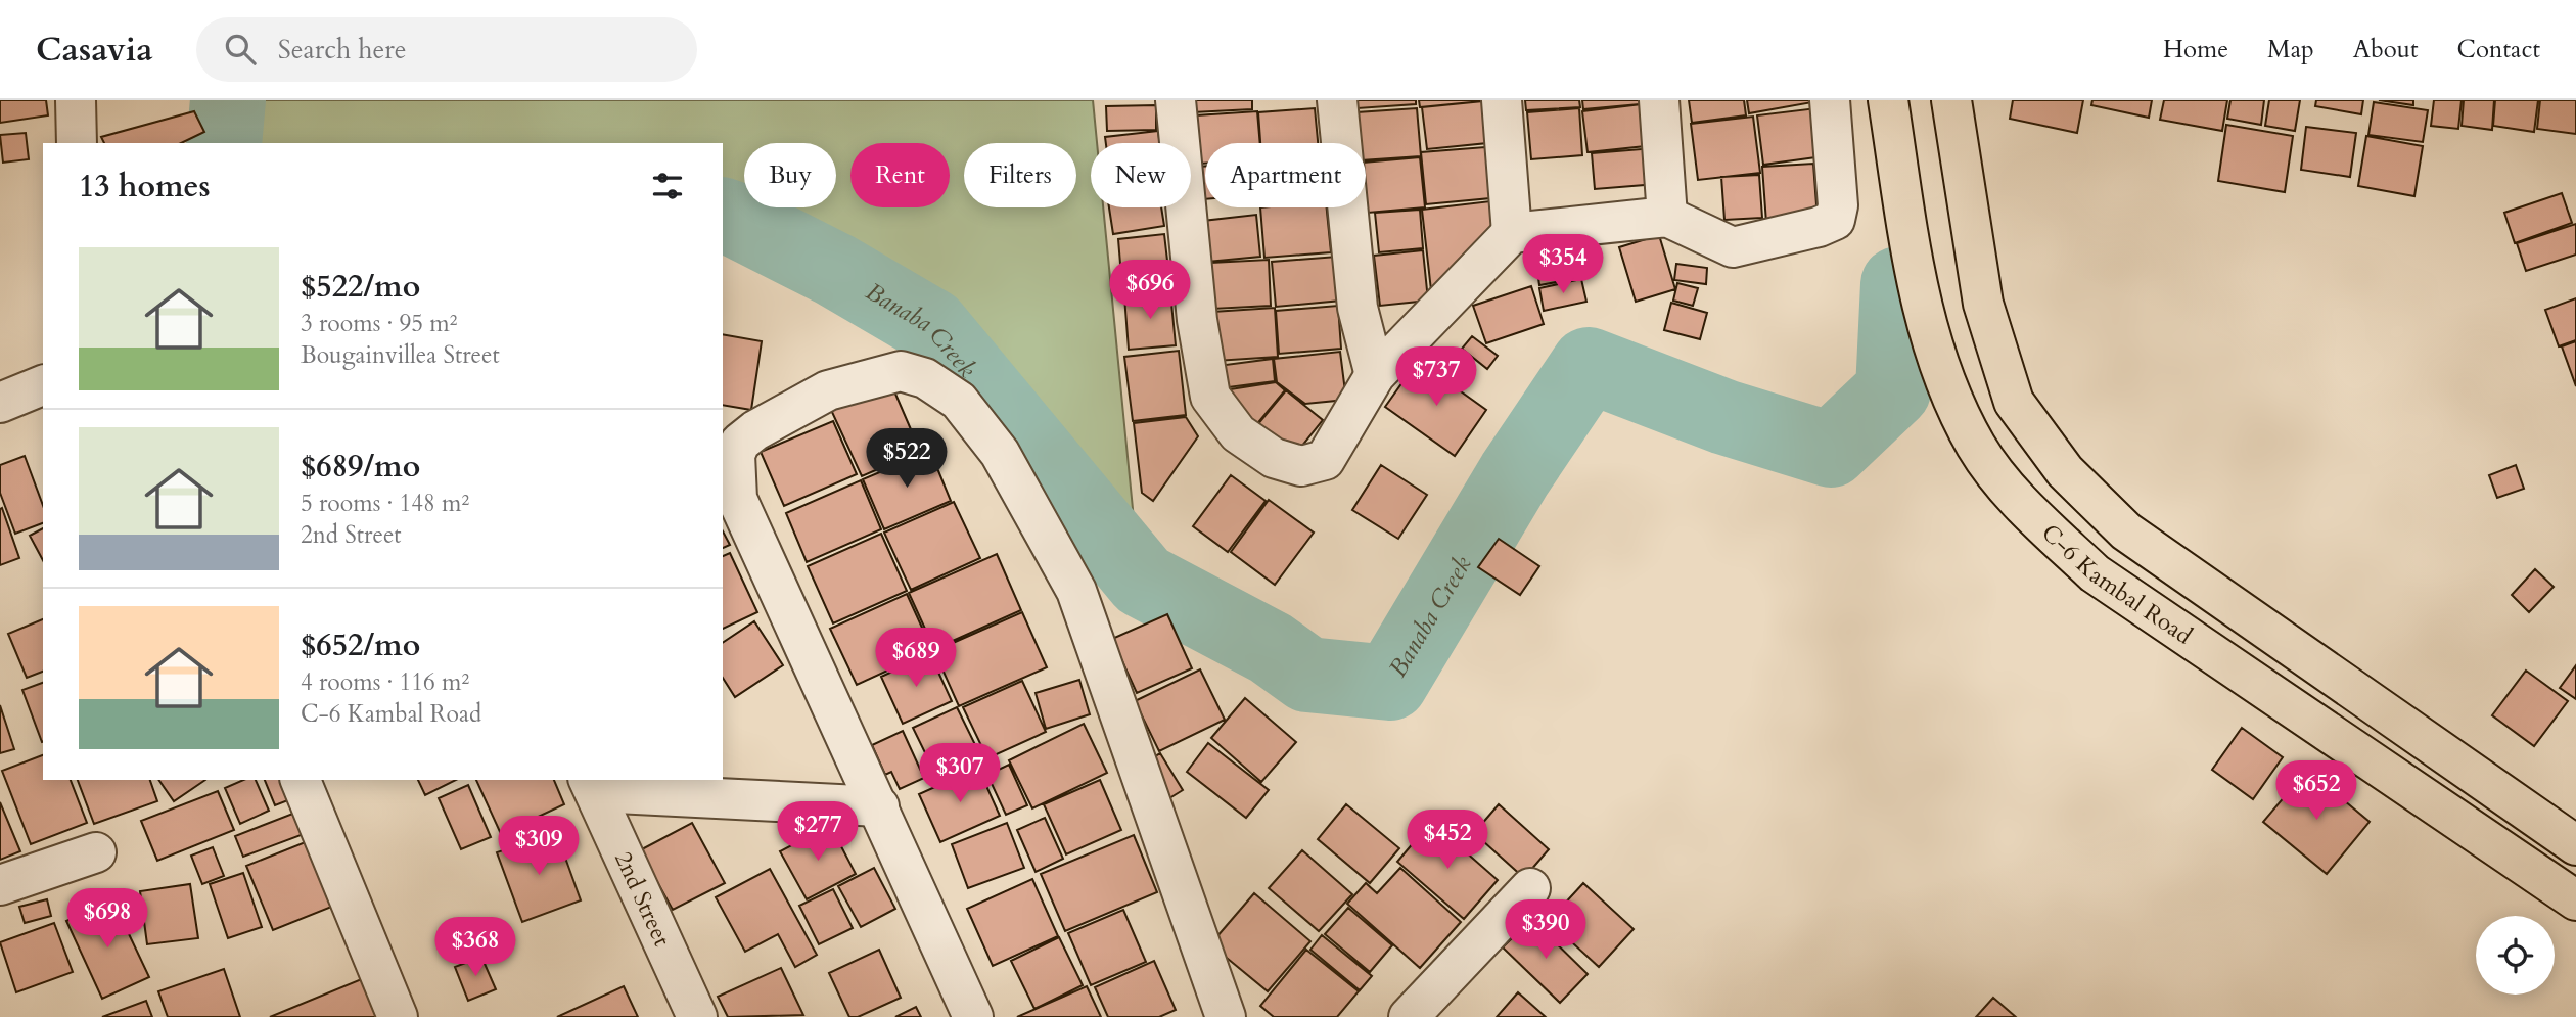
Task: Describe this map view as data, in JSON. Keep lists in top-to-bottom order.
{
  "streets": {
    "main road": ["C-6 Kambal Road"],
    "street": ["2nd Street"]
  },
  "water": ["Banaba Creek"],
  "page": {
    "header": "Casavia",
    "search": "Search here",
    "nav": [
      "Home",
      "Map",
      "About",
      "Contact"
    ],
    "chip": [
      "Buy",
      "Rent",
      "Filters",
      "New",
      "Apartment"
    ],
    "heading": "13 homes",
    "list": [
      {
        "name": "$522/mo",
        "note": "3 rooms · 95 m² · Bougainvillea Street"
      },
      {
        "name": "$689/mo",
        "note": "5 rooms · 148 m² · 2nd Street"
      },
      {
        "name": "$652/mo",
        "note": "4 rooms · 116 m² · C-6 Kambal Road"
      }
    ],
    "price": [
      "$354",
      "$696",
      "$737",
      "$522",
      "$689",
      "$307",
      "$652",
      "$277",
      "$452",
      "$309",
      "$698",
      "$390",
      "$368"
    ]
  }
}
